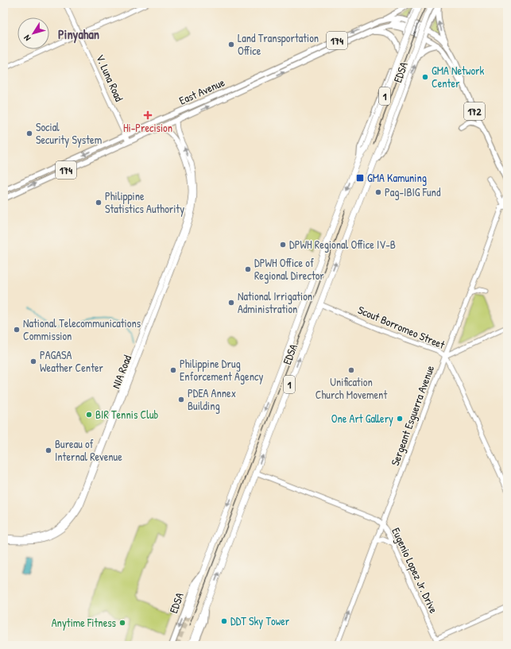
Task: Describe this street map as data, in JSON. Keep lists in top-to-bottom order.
{
  "streets": {
    "highway": ["EDSA", "1"],
    "main road": ["174", "East Avenue", "172"],
    "street": [
      "V. Luna Road",
      "Scout Borromeo Street",
      "NIA Road",
      "Sergeant Esguerra Avenue",
      "Eugenio Lopez Jr. Drive"
    ]
  },
  "crossings": [
    ["EDSA", "East Avenue"],
    ["EDSA", "172"],
    ["EDSA", "Scout Borromeo Street"],
    ["EDSA", "Eugenio Lopez Jr. Drive"],
    ["V. Luna Road", "East Avenue"],
    ["East Avenue", "172"],
    ["East Avenue", "NIA Road"],
    ["Scout Borromeo Street", "Sergeant Esguerra Avenue"],
    ["Sergeant Esguerra Avenue", "Eugenio Lopez Jr. Drive"]
  ],
  "one_way": ["NIA Road"],
  "districts": ["Pinyahan"],
  "places": {
    "other": [
      "Land Transportation Office",
      "GMA Network Center",
      "Social Security System",
      "Pag-IBIG Fund",
      "Philippine Statistics Authority",
      "DPWH Regional Office IV-B",
      "DPWH Office of Regional Director",
      "National Irrigation Administration",
      "National Telecommunications Commission",
      "PAGASA Weather Center",
      "Philippine Drug Enforcement Agency",
      "Unification Church Movement",
      "PDEA Annex Building",
      "BIR Tennis Club",
      "One Art Gallery",
      "Bureau of Internal Revenue",
      "DDT Sky Tower",
      "Anytime Fitness"
    ],
    "health": ["Hi-Precision"],
    "transit": ["GMA Kamuning"]
  },
  "north": "bottom left"
}
